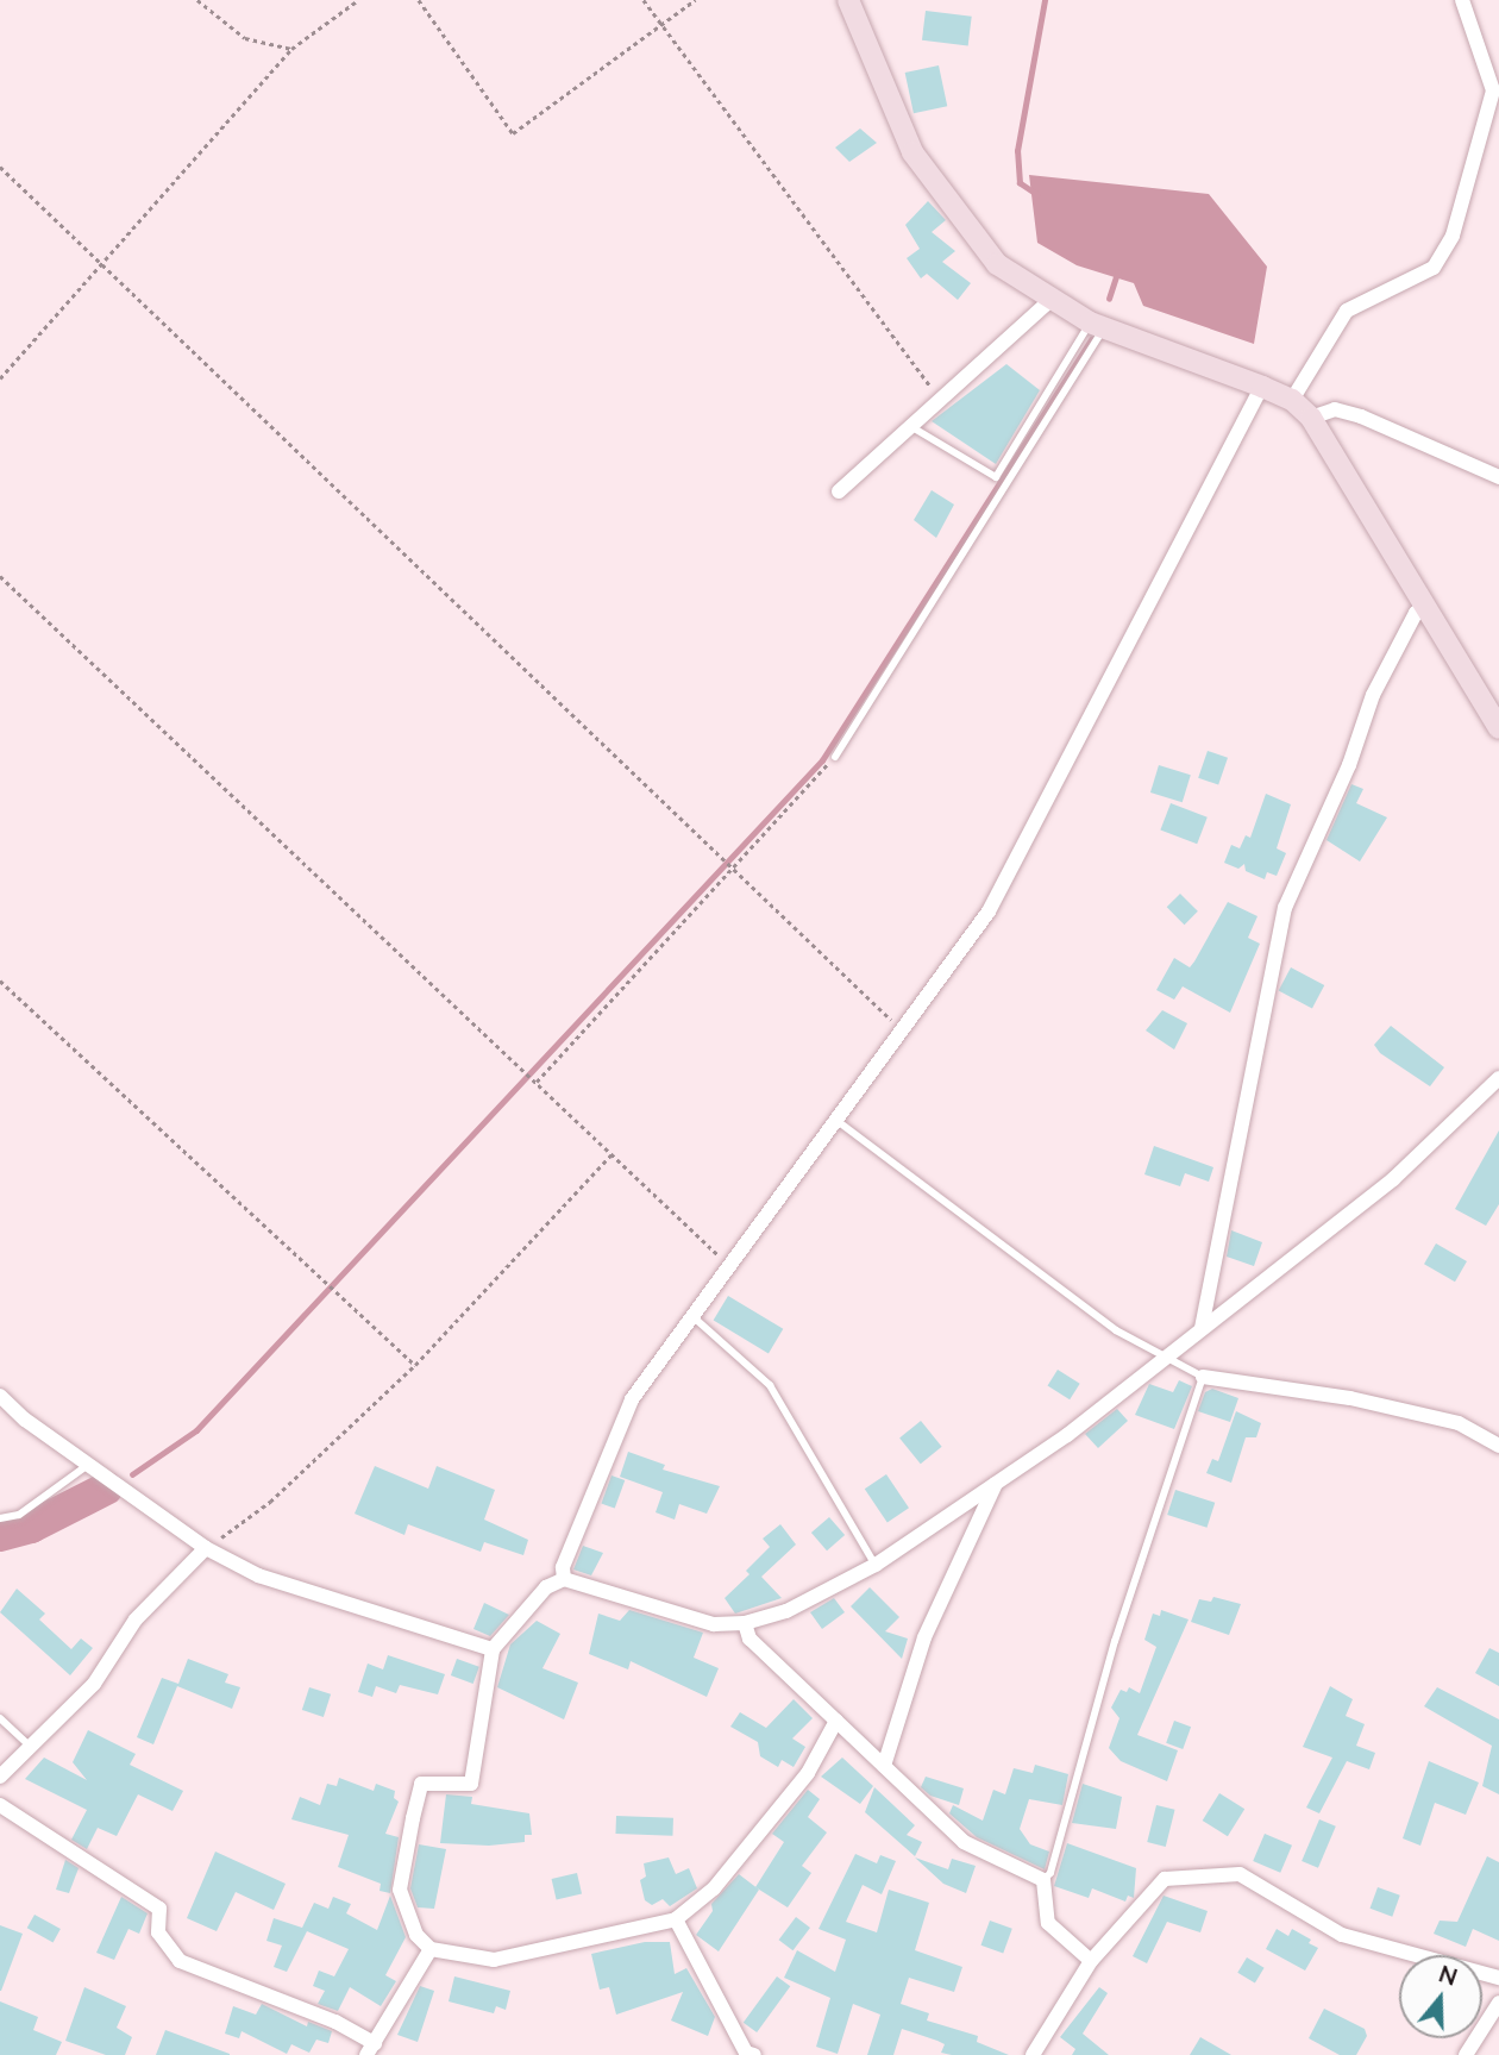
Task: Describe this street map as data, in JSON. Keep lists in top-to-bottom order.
{
  "north": "top"
}
